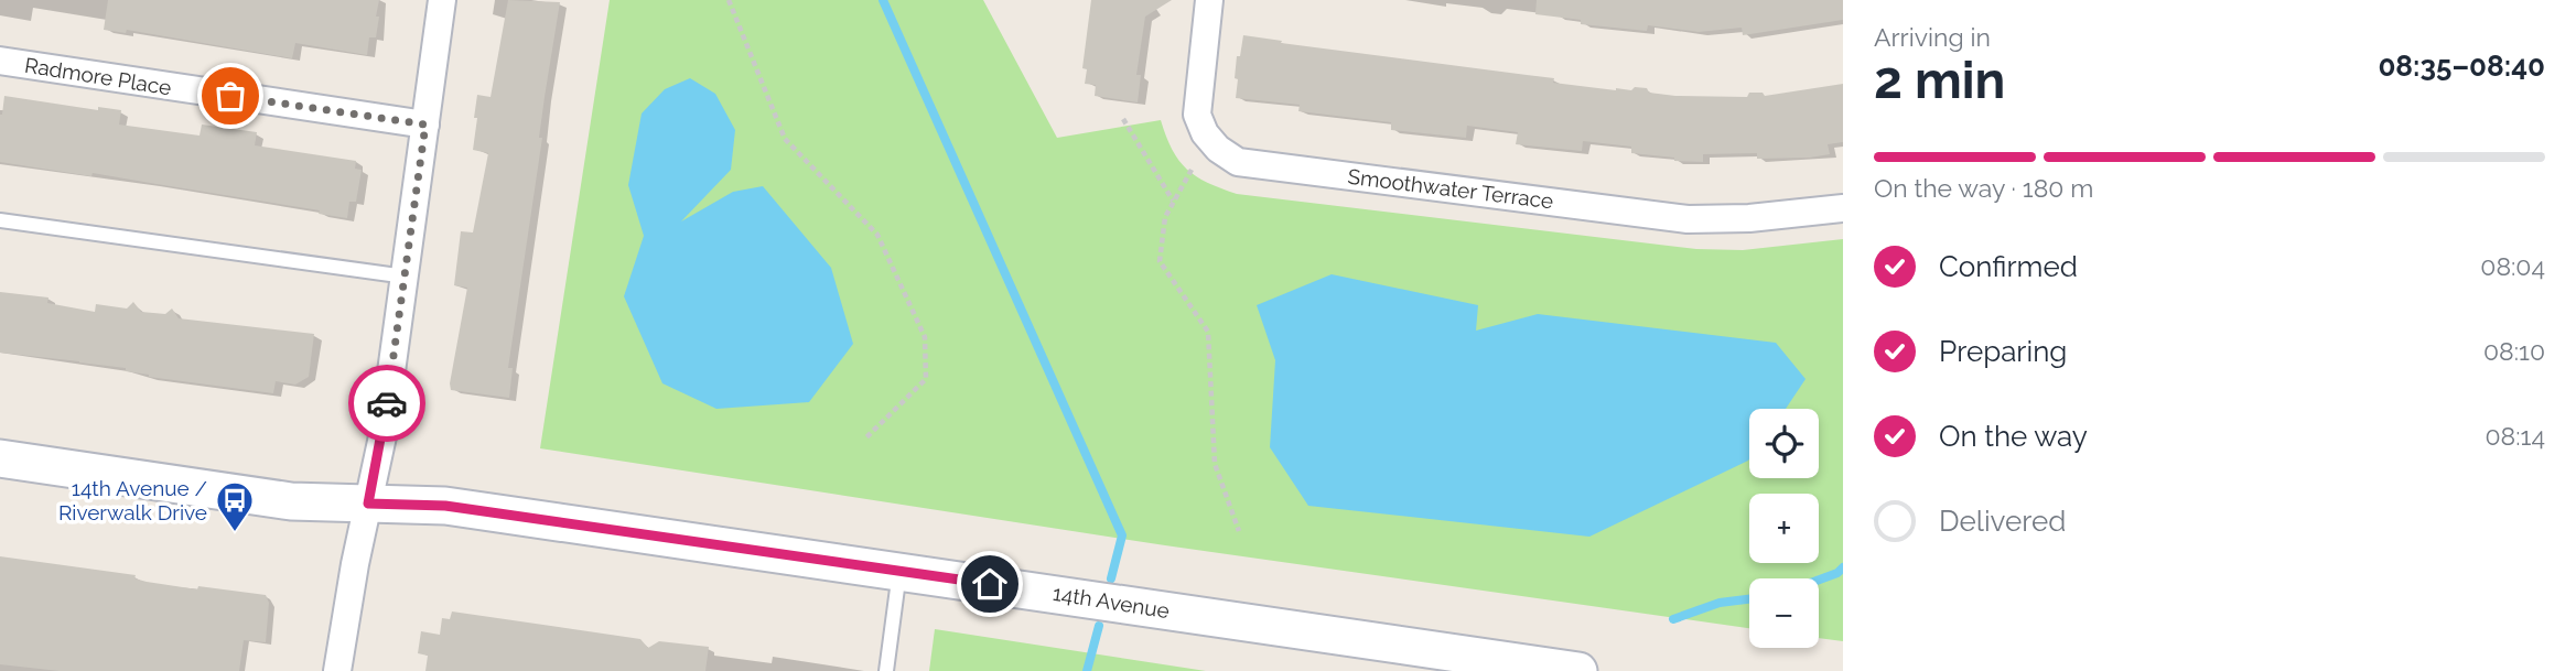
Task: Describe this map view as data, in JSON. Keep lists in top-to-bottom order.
{
  "streets": {
    "main road": ["14th Avenue"],
    "street": ["Radmore Place", "Smoothwater Terrace"]
  },
  "places": {
    "bus stop": ["14th Avenue / Riverwalk Drive"]
  },
  "page": {
    "heading": ["2 min", "Arriving in", "08:35–08:40"],
    "bar": "On the way · 180 m",
    "list": [
      ["Confirmed", "08:04"],
      ["Preparing", "08:10"],
      ["On the way", "08:14"],
      "Delivered"
    ],
    "map_buttons": ["+", "−"]
  }
}
